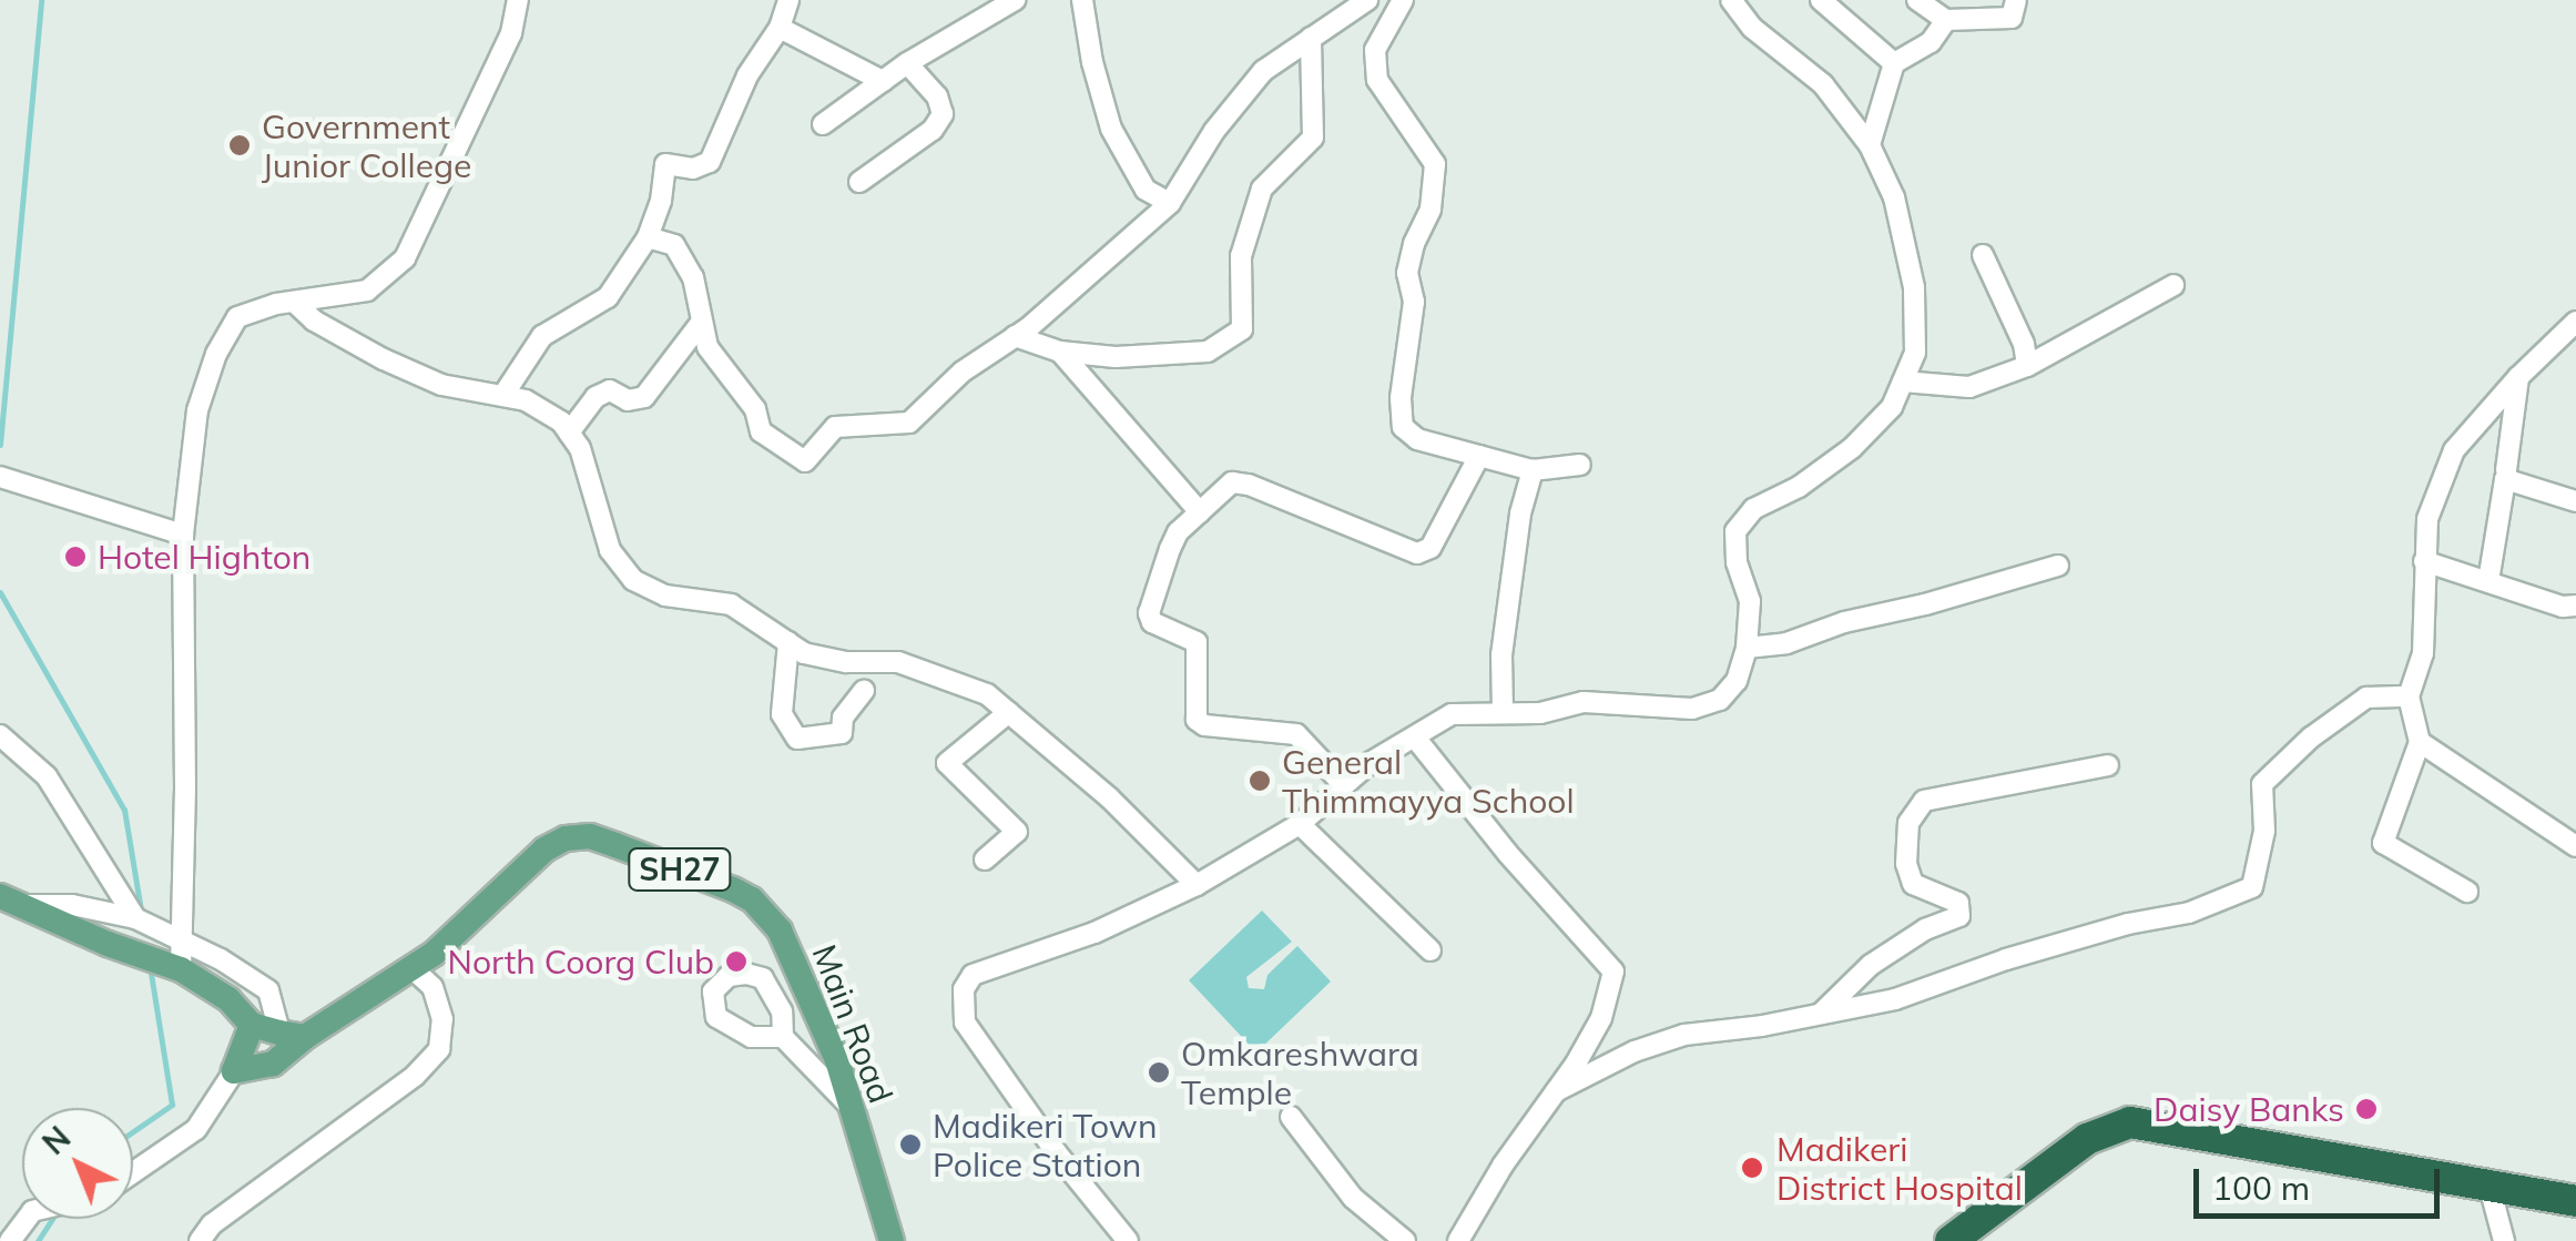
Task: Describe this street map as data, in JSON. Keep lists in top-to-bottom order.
{
  "streets": {
    "main road": ["SH27", "Main Road"]
  },
  "crossings": [
    ["SH27", "Main Road"]
  ],
  "places": [
    "Government Junior College",
    "Hotel Highton",
    "General Thimmayya School",
    "North Coorg Club",
    "Omkareshwara Temple",
    "Daisy Banks",
    "Madikeri Town Police Station",
    "Madikeri District Hospital"
  ],
  "scale_bar": "100 m",
  "north": "top left"
}
